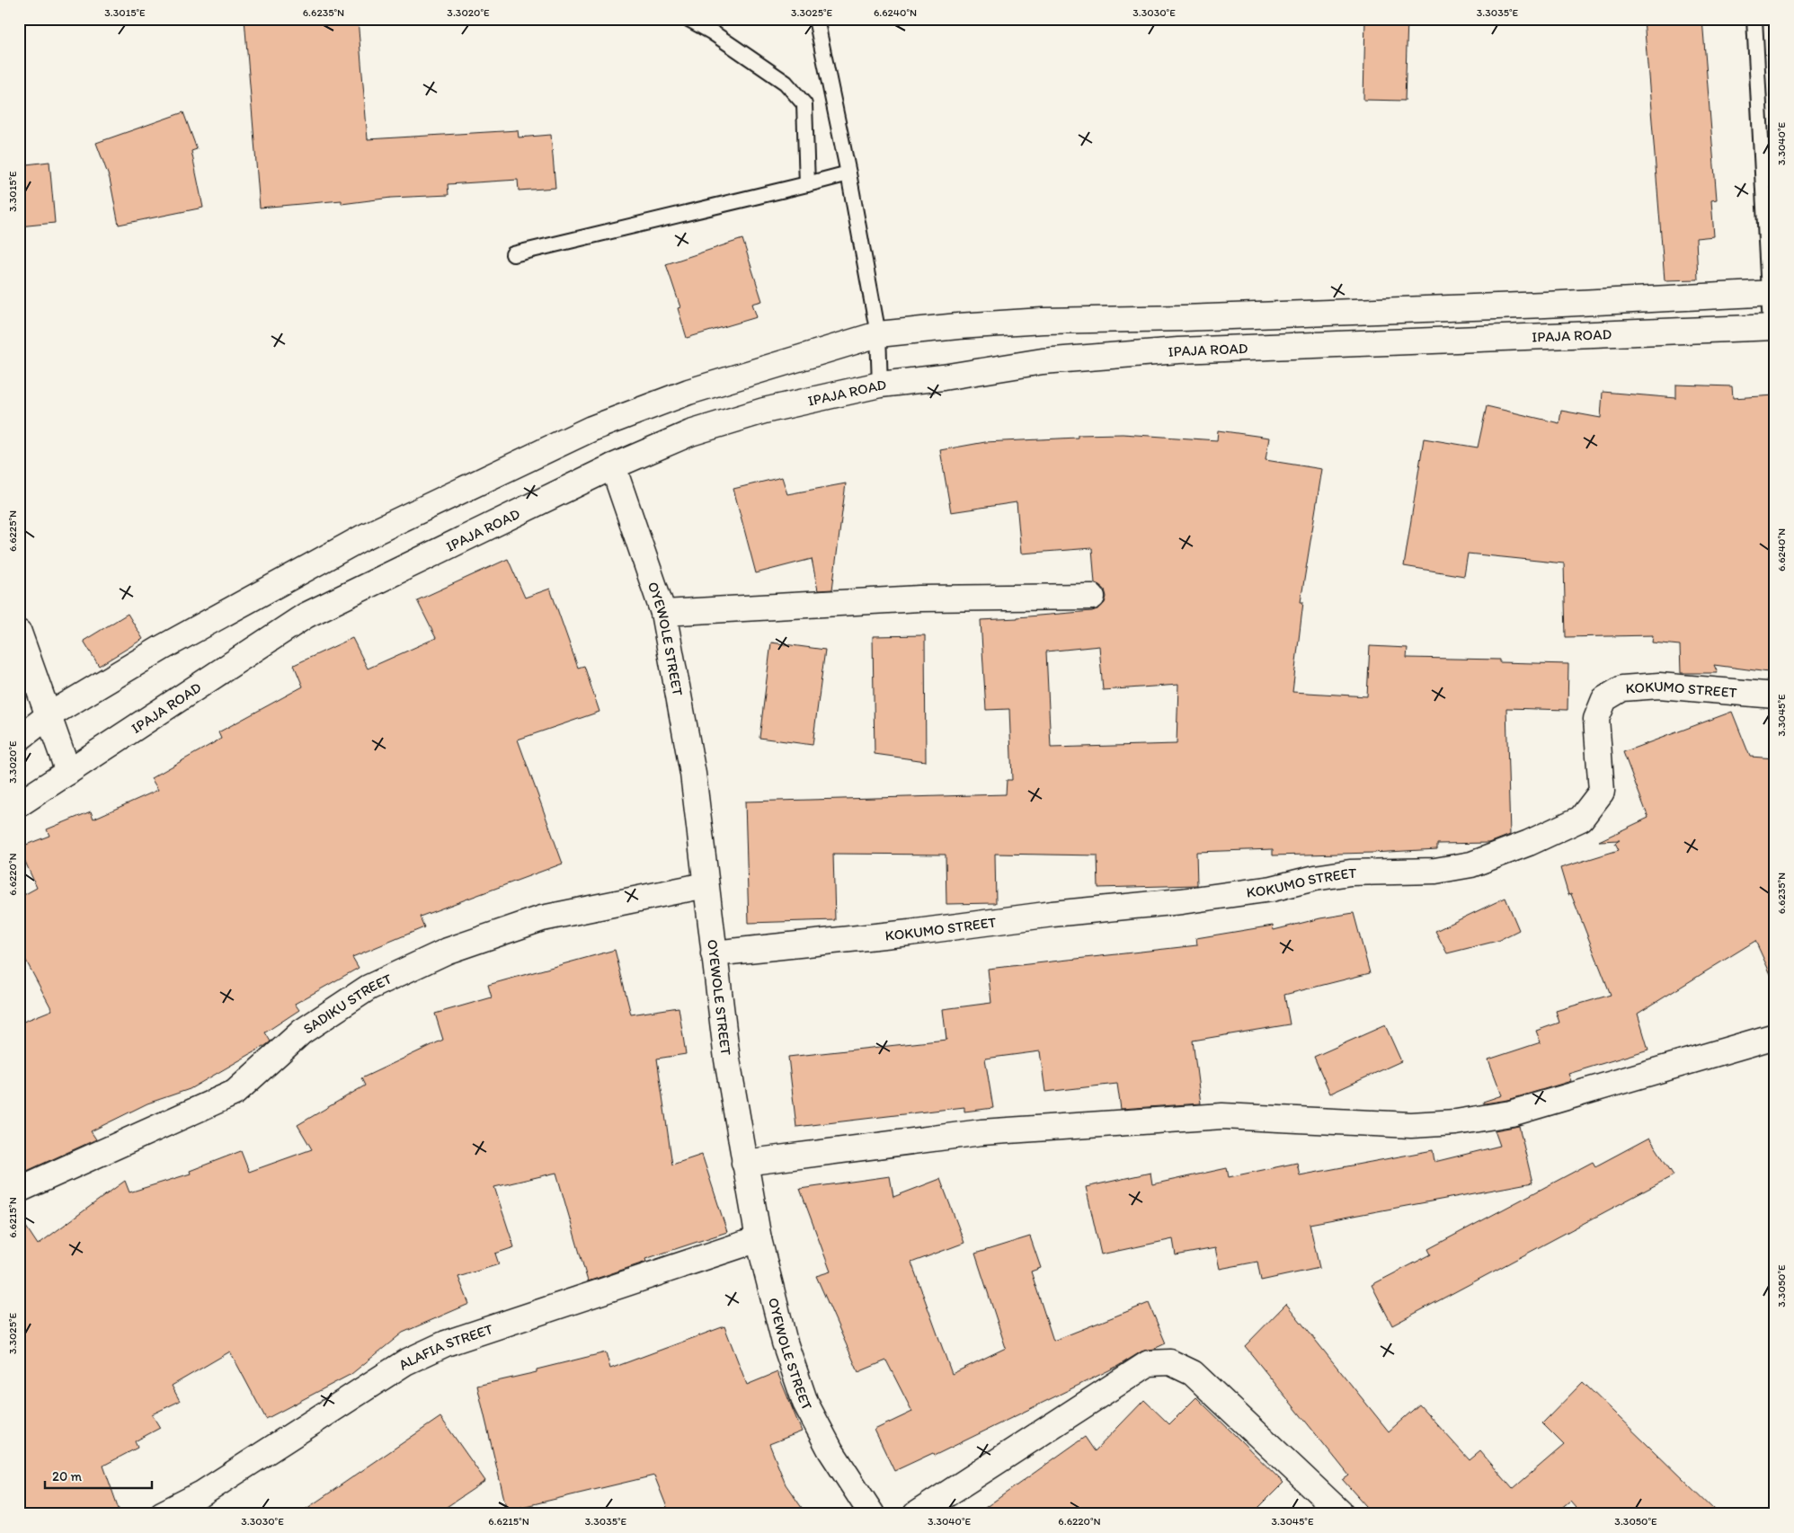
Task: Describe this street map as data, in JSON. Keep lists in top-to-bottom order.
{
  "streets": {
    "street": [
      "IPAJA ROAD",
      "OYEWOLE STREET",
      "KOKUMO STREET",
      "SADIKU STREET",
      "ALAFIA STREET"
    ]
  },
  "crossings": [
    ["IPAJA ROAD", "OYEWOLE STREET"],
    ["OYEWOLE STREET", "KOKUMO STREET"],
    ["OYEWOLE STREET", "SADIKU STREET"],
    ["OYEWOLE STREET", "ALAFIA STREET"]
  ],
  "scale_bar": "20 m",
  "coordinates": [
    "3.3015°E",
    "6.6235°N",
    "3.3020°E",
    "3.3025°E",
    "6.6240°N",
    "3.3030°E",
    "3.3035°E",
    "3.3040°E",
    "6.6225°N",
    "3.3045°E",
    "6.6220°N",
    "6.6215°N",
    "3.3050°E"
  ]
}
